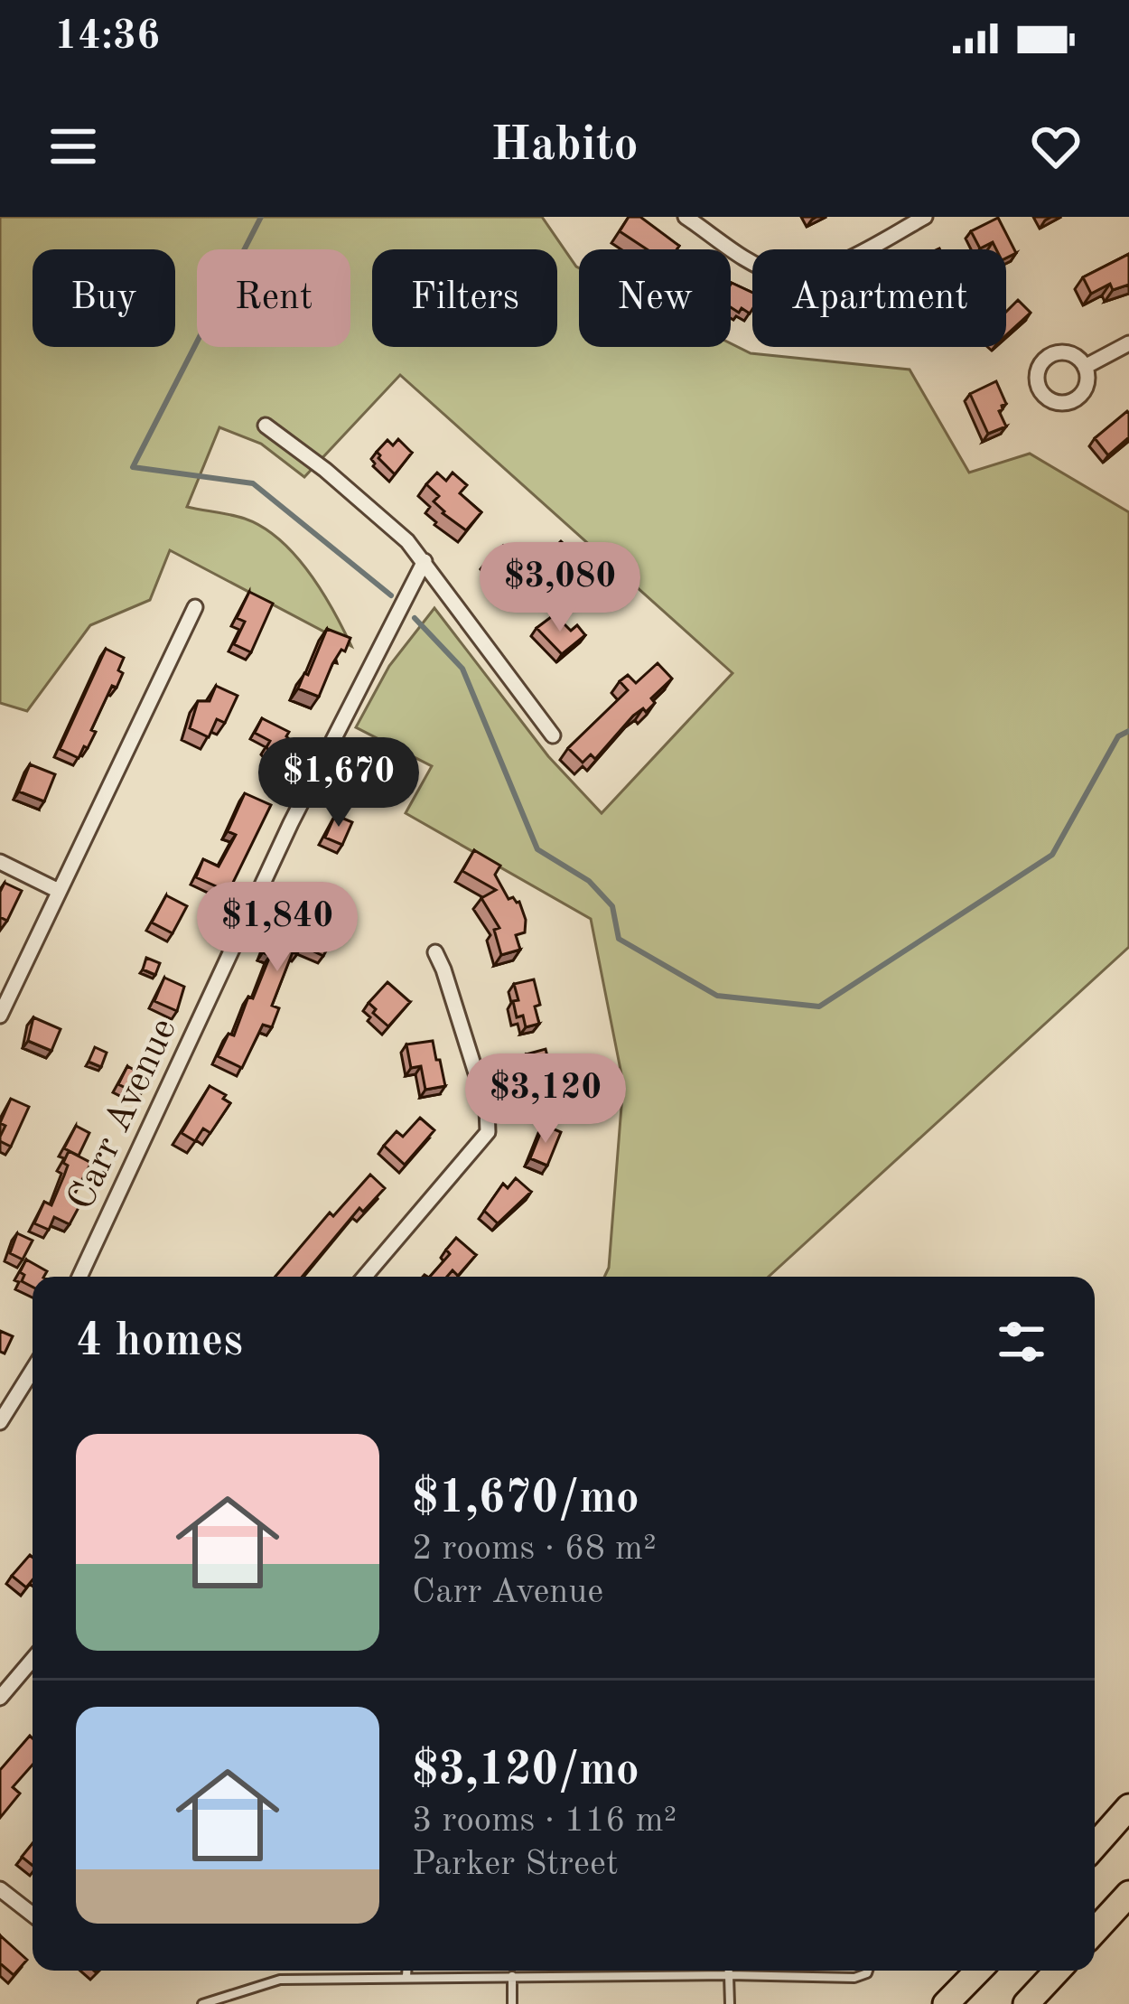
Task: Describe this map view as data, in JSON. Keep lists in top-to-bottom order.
{
  "streets": {
    "street": ["Carr Avenue"]
  },
  "page": {
    "status": "14:36",
    "header": "Habito",
    "chip": [
      "Buy",
      "Rent",
      "Filters",
      "New",
      "Apartment"
    ],
    "price": [
      "$3,080",
      "$1,670",
      "$1,840",
      "$3,120"
    ],
    "heading": "4 homes",
    "list": [
      {
        "name": "$1,670/mo",
        "note": "2 rooms · 68 m² · Carr Avenue"
      },
      {
        "name": "$3,120/mo",
        "note": "3 rooms · 116 m² · Parker Street"
      }
    ]
  }
}
